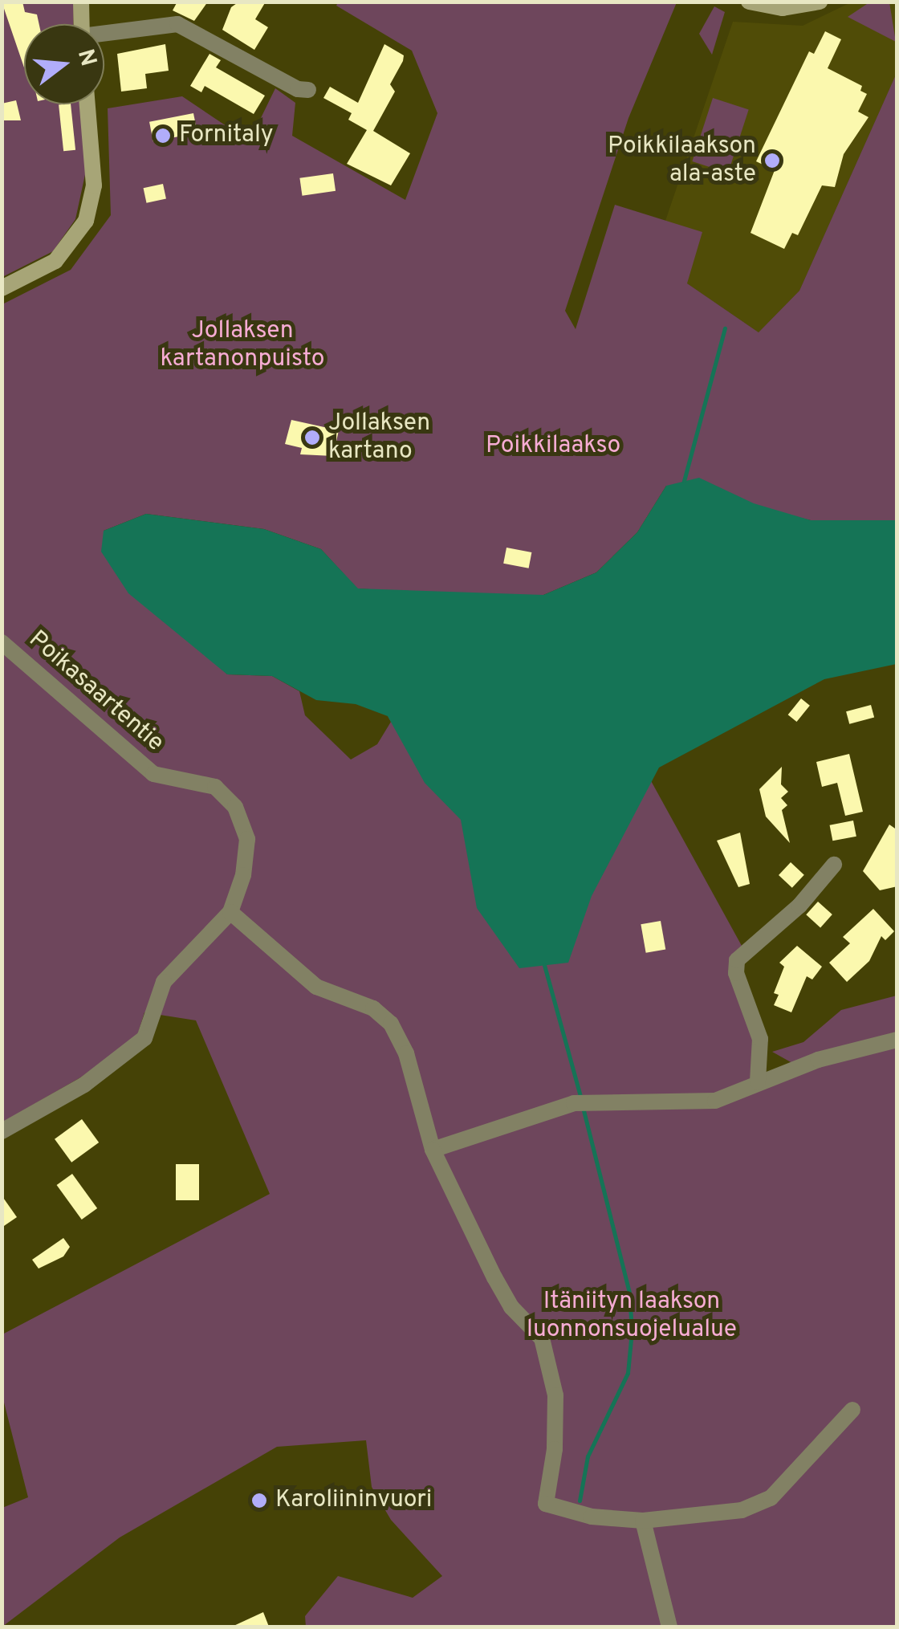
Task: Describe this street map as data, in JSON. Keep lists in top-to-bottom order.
{
  "streets": {
    "street": ["Poikasaartentie"]
  },
  "parks": ["Jollaksen kartanonpuisto", "Poikkilaakso", "Itäniityn laakson luonnonsuojelualue"],
  "places": [
    "Fornitaly",
    "Poikkilaakson ala-aste",
    "Jollaksen kartano",
    "Karoliininvuori"
  ],
  "north": "right"
}
